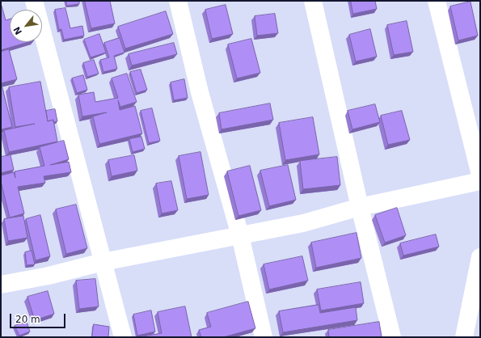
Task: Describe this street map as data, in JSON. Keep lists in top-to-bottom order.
{
  "scale_bar": "20 m",
  "north": "bottom left"
}
